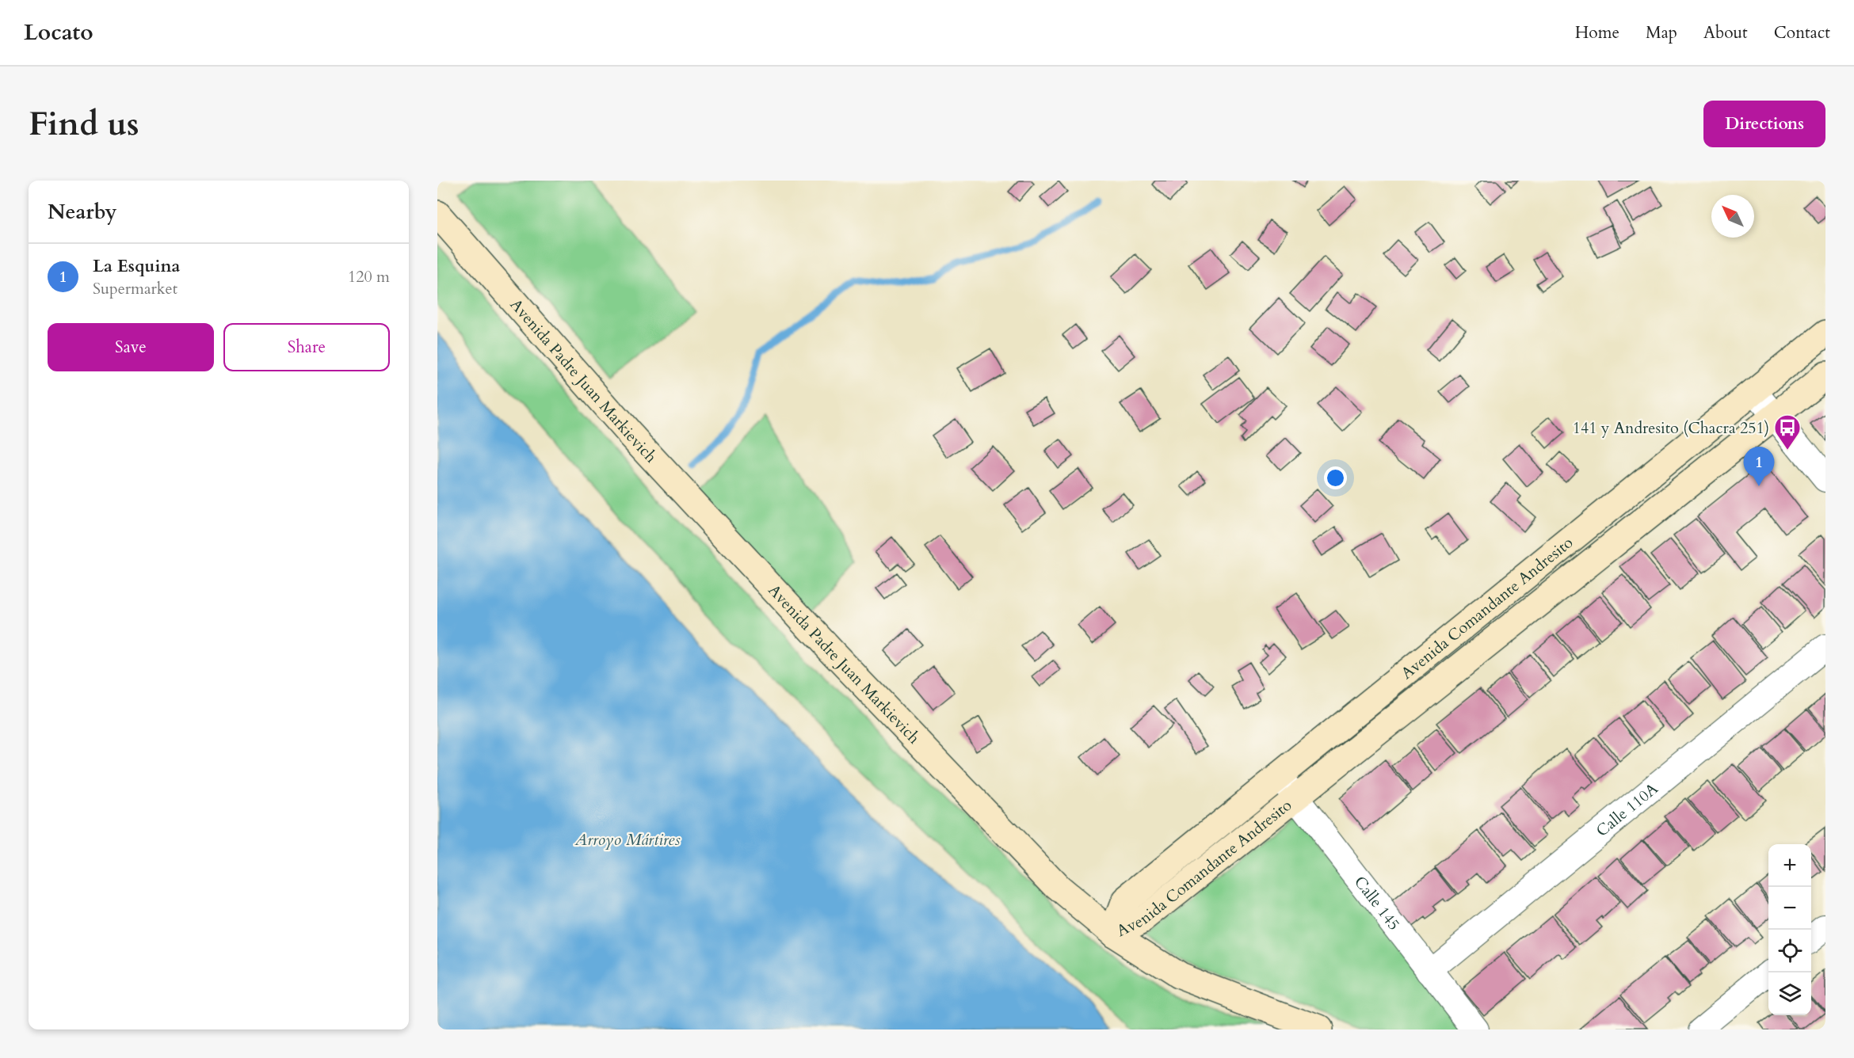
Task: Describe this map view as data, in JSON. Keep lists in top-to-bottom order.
{
  "streets": {
    "main road": ["Avenida Padre Juan Markievich", "Avenida Comandante Andresito"],
    "street": ["Calle 110A", "Calle 145"]
  },
  "crossings": [
    ["Avenida Padre Juan Markievich", "Avenida Comandante Andresito"],
    ["Avenida Comandante Andresito", "Calle 145"],
    ["Calle 110A", "Calle 145"]
  ],
  "water": ["Arroyo Mártires"],
  "places": {
    "bus stop": ["141 y Andresito (Chacra 251)"]
  },
  "north": "top left",
  "page": {
    "header": "Locato",
    "nav": [
      "Home",
      "Map",
      "About",
      "Contact"
    ],
    "buttons": [
      "Directions",
      ["Save", "Share"]
    ],
    "title": "Find us",
    "heading": "Nearby",
    "list": [
      {
        "mark": "1",
        "name": "La Esquina",
        "note": "Supermarket",
        "value": "120 m"
      }
    ],
    "pins": "1",
    "map_buttons": ["+", "−"]
  }
}
